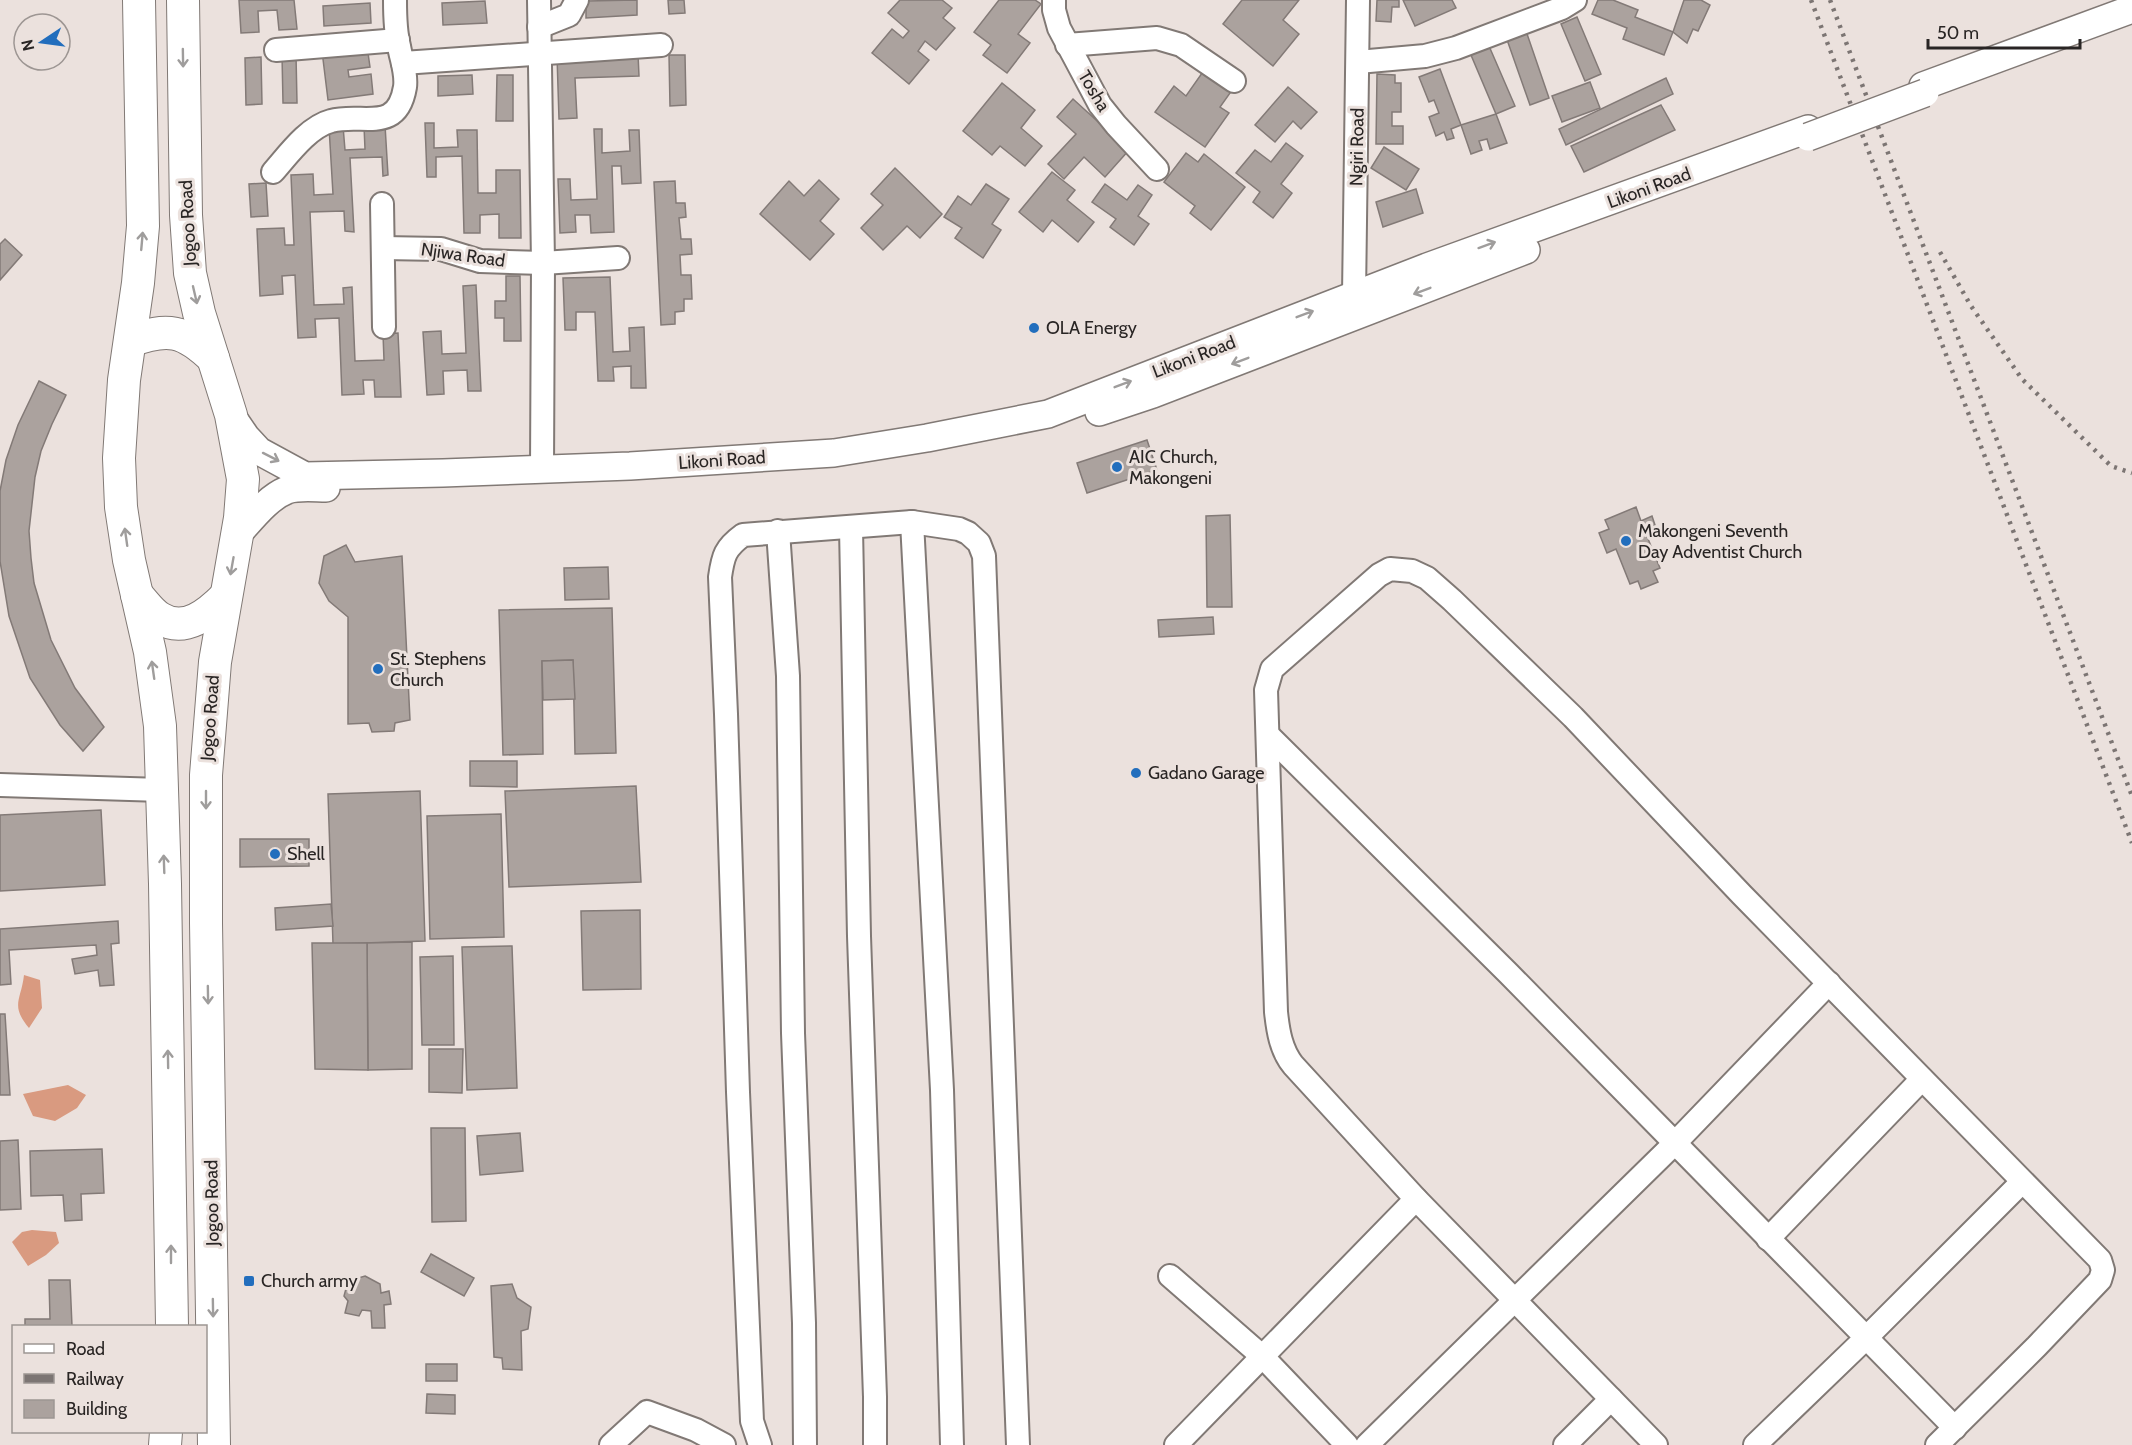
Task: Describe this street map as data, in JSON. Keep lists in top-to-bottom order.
{
  "streets": {
    "main road": ["Jogoo Road"],
    "street": [
      "Tosha",
      "Ngiri Road",
      "Likoni Road",
      "Njiwa Road"
    ]
  },
  "crossings": [
    ["Ngiri Road", "Likoni Road"],
    ["Likoni Road", "Jogoo Road"]
  ],
  "places": {
    "other": [
      "OLA Energy",
      "AIC Church, Makongeni",
      "Makongeni Seventh Day Adventist Church",
      "St. Stephens Church",
      "Gadano Garage",
      "Shell"
    ],
    "transit": ["Church army"]
  },
  "legend": ["Road", "Railway", "Building"],
  "scale_bar": "50 m",
  "north": "left"
}
